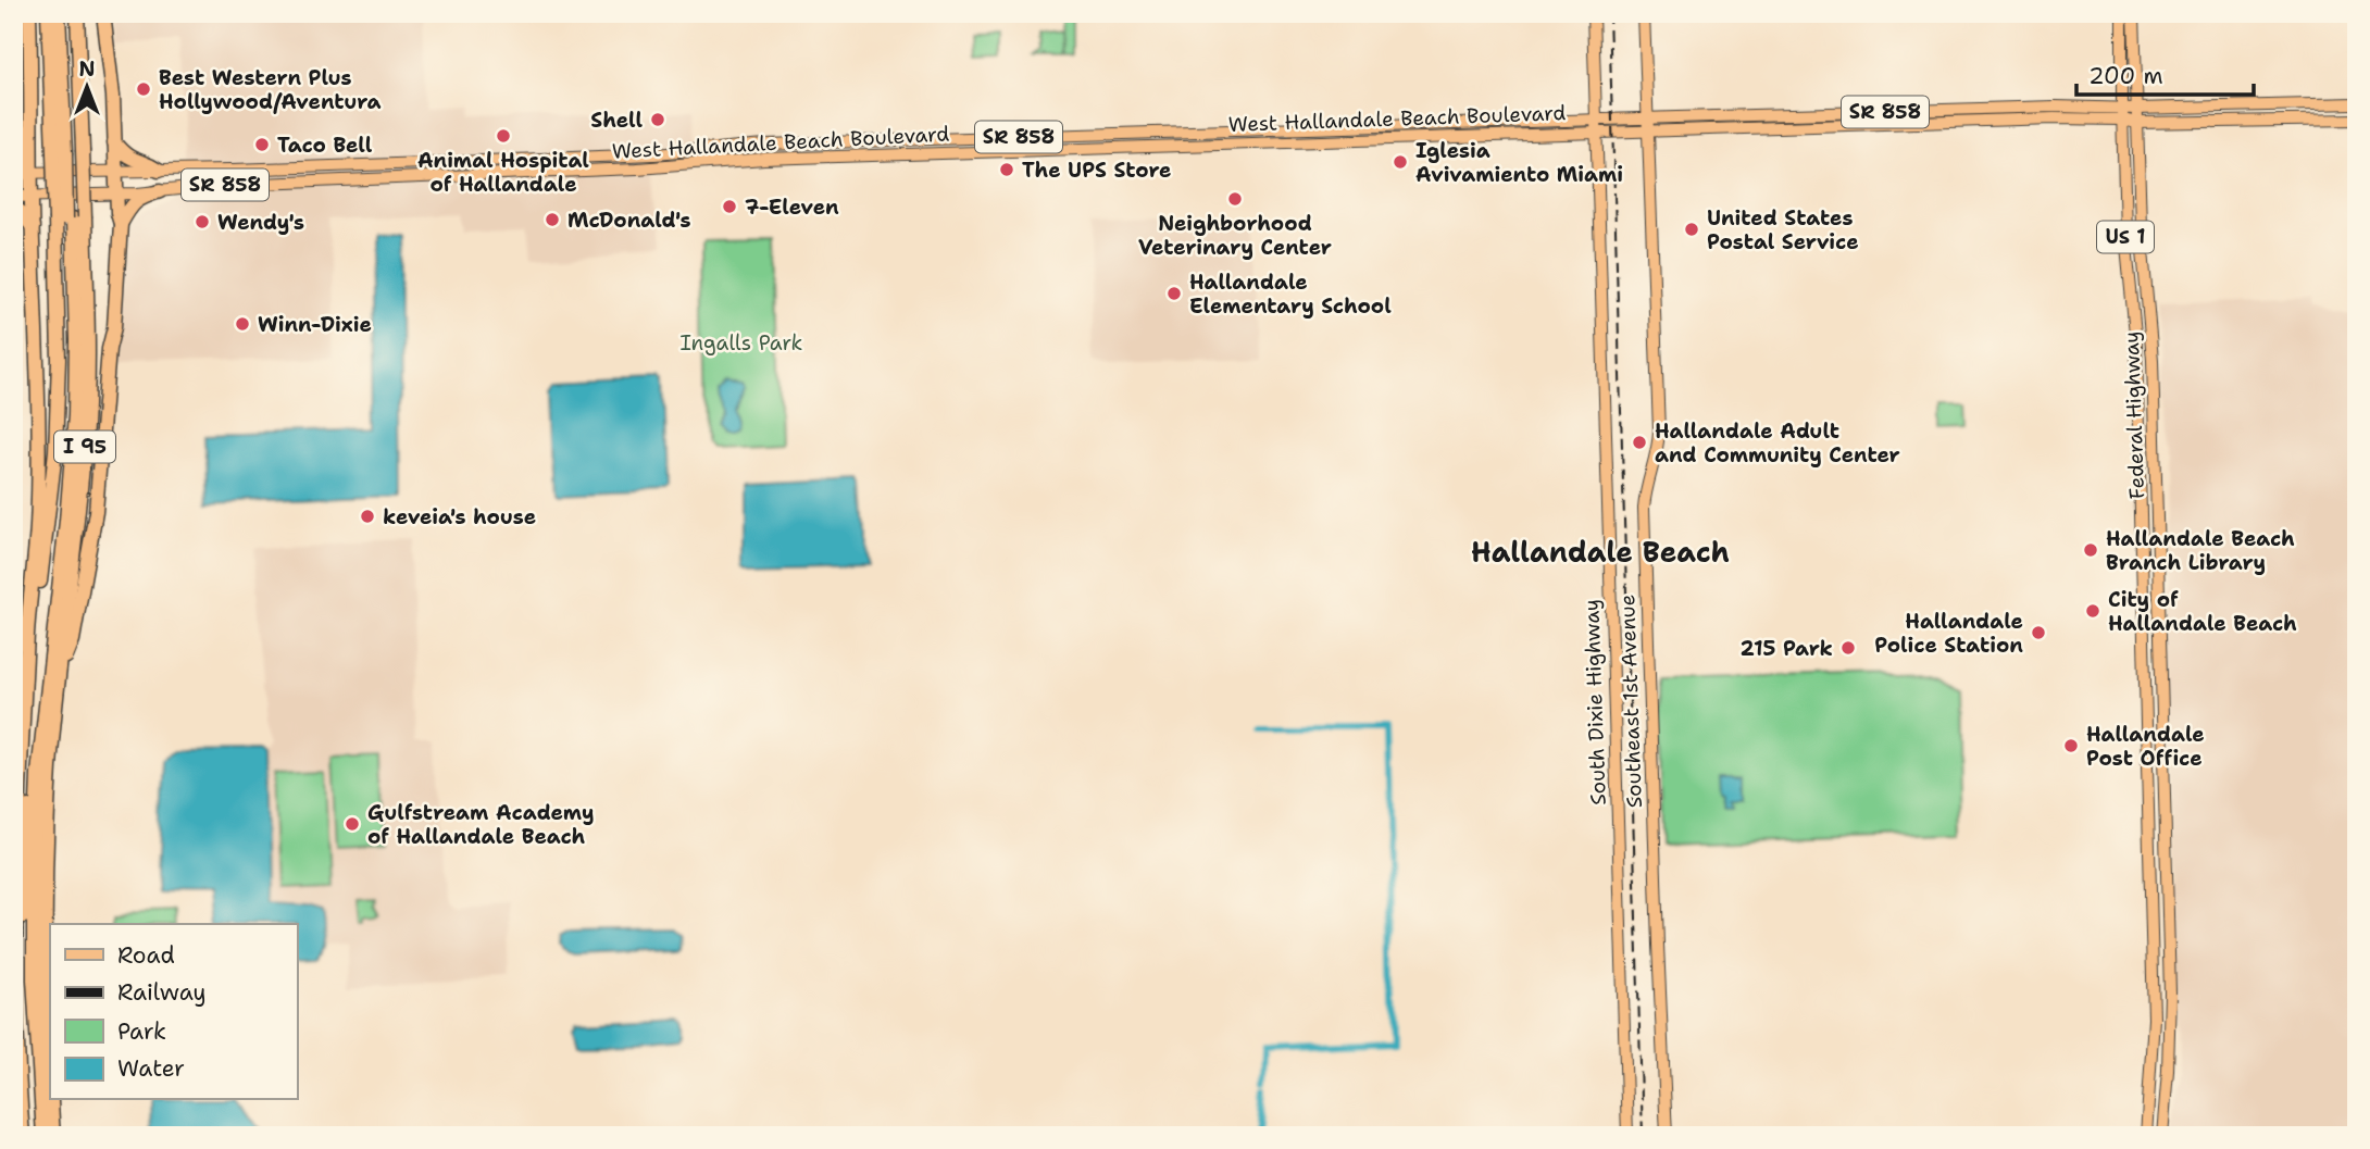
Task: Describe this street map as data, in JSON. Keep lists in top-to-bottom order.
{
  "streets": {
    "highway": ["I 95"],
    "main road": [
      "SR 858",
      "West Hallandale Beach Boulevard",
      "US 1",
      "Federal Highway",
      "Southeast 1st Avenue",
      "South Dixie Highway"
    ]
  },
  "crossings": [
    ["SR 858", "West Hallandale Beach Boulevard"],
    ["SR 858", "Federal Highway"],
    ["SR 858", "Southeast 1st Avenue"],
    ["SR 858", "South Dixie Highway"],
    ["West Hallandale Beach Boulevard", "South Dixie Highway"]
  ],
  "districts": ["Hallandale Beach"],
  "parks": ["Ingalls Park"],
  "places": [
    "Best Western Plus Hollywood/Aventura",
    "Shell",
    "Animal Hospital of Hallandale",
    "Taco Bell",
    "Iglesia Avivamiento Miami",
    "The UPS Store",
    "Neighborhood Veterinary Center",
    "7-Eleven",
    "McDonald's",
    "Wendy's",
    "United States Postal Service",
    "Hallandale Elementary School",
    "Winn-Dixie",
    "Hallandale Adult and Community Center",
    "keveia's house",
    "Hallandale Beach Branch Library",
    "City of Hallandale Beach",
    "Hallandale Police Station",
    "215 Park",
    "Hallandale Post Office",
    "Gulfstream Academy of Hallandale Beach"
  ],
  "legend": [
    "Road",
    "Railway",
    "Park",
    "Water"
  ],
  "scale_bar": "200 m",
  "north": "top"
}
